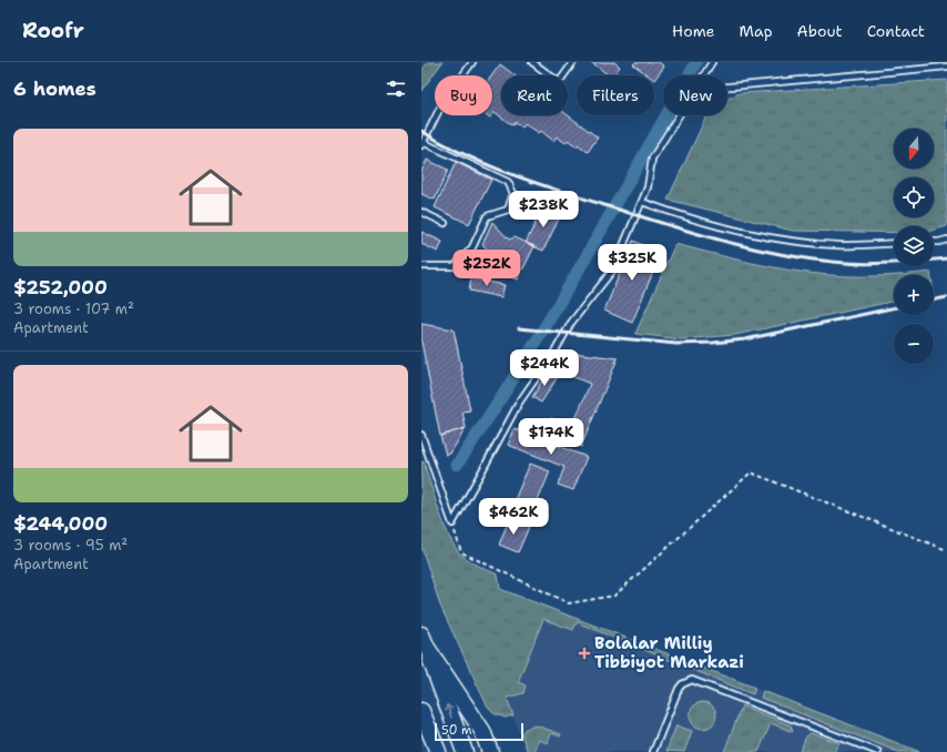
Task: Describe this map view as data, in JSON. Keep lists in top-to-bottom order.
{
  "places": {
    "health": ["Bolalar Milliy Tibbiyot Markazi"]
  },
  "scale_bar": "50 m",
  "north": "bottom",
  "page": {
    "header": "Roofr",
    "nav": [
      "Home",
      "Map",
      "About",
      "Contact"
    ],
    "heading": "6 homes",
    "chip": [
      "Buy",
      "Rent",
      "Filters",
      "New"
    ],
    "list": [
      {
        "name": "$252,000",
        "note": "3 rooms · 107 m² · Apartment"
      },
      {
        "name": "$244,000",
        "note": "3 rooms · 95 m² · Apartment"
      }
    ],
    "map_buttons": ["+", "−"],
    "price": [
      "$238K",
      "$325K",
      "$252K",
      "$244K",
      "$174K",
      "$462K"
    ],
    "scale": "50 m"
  }
}
